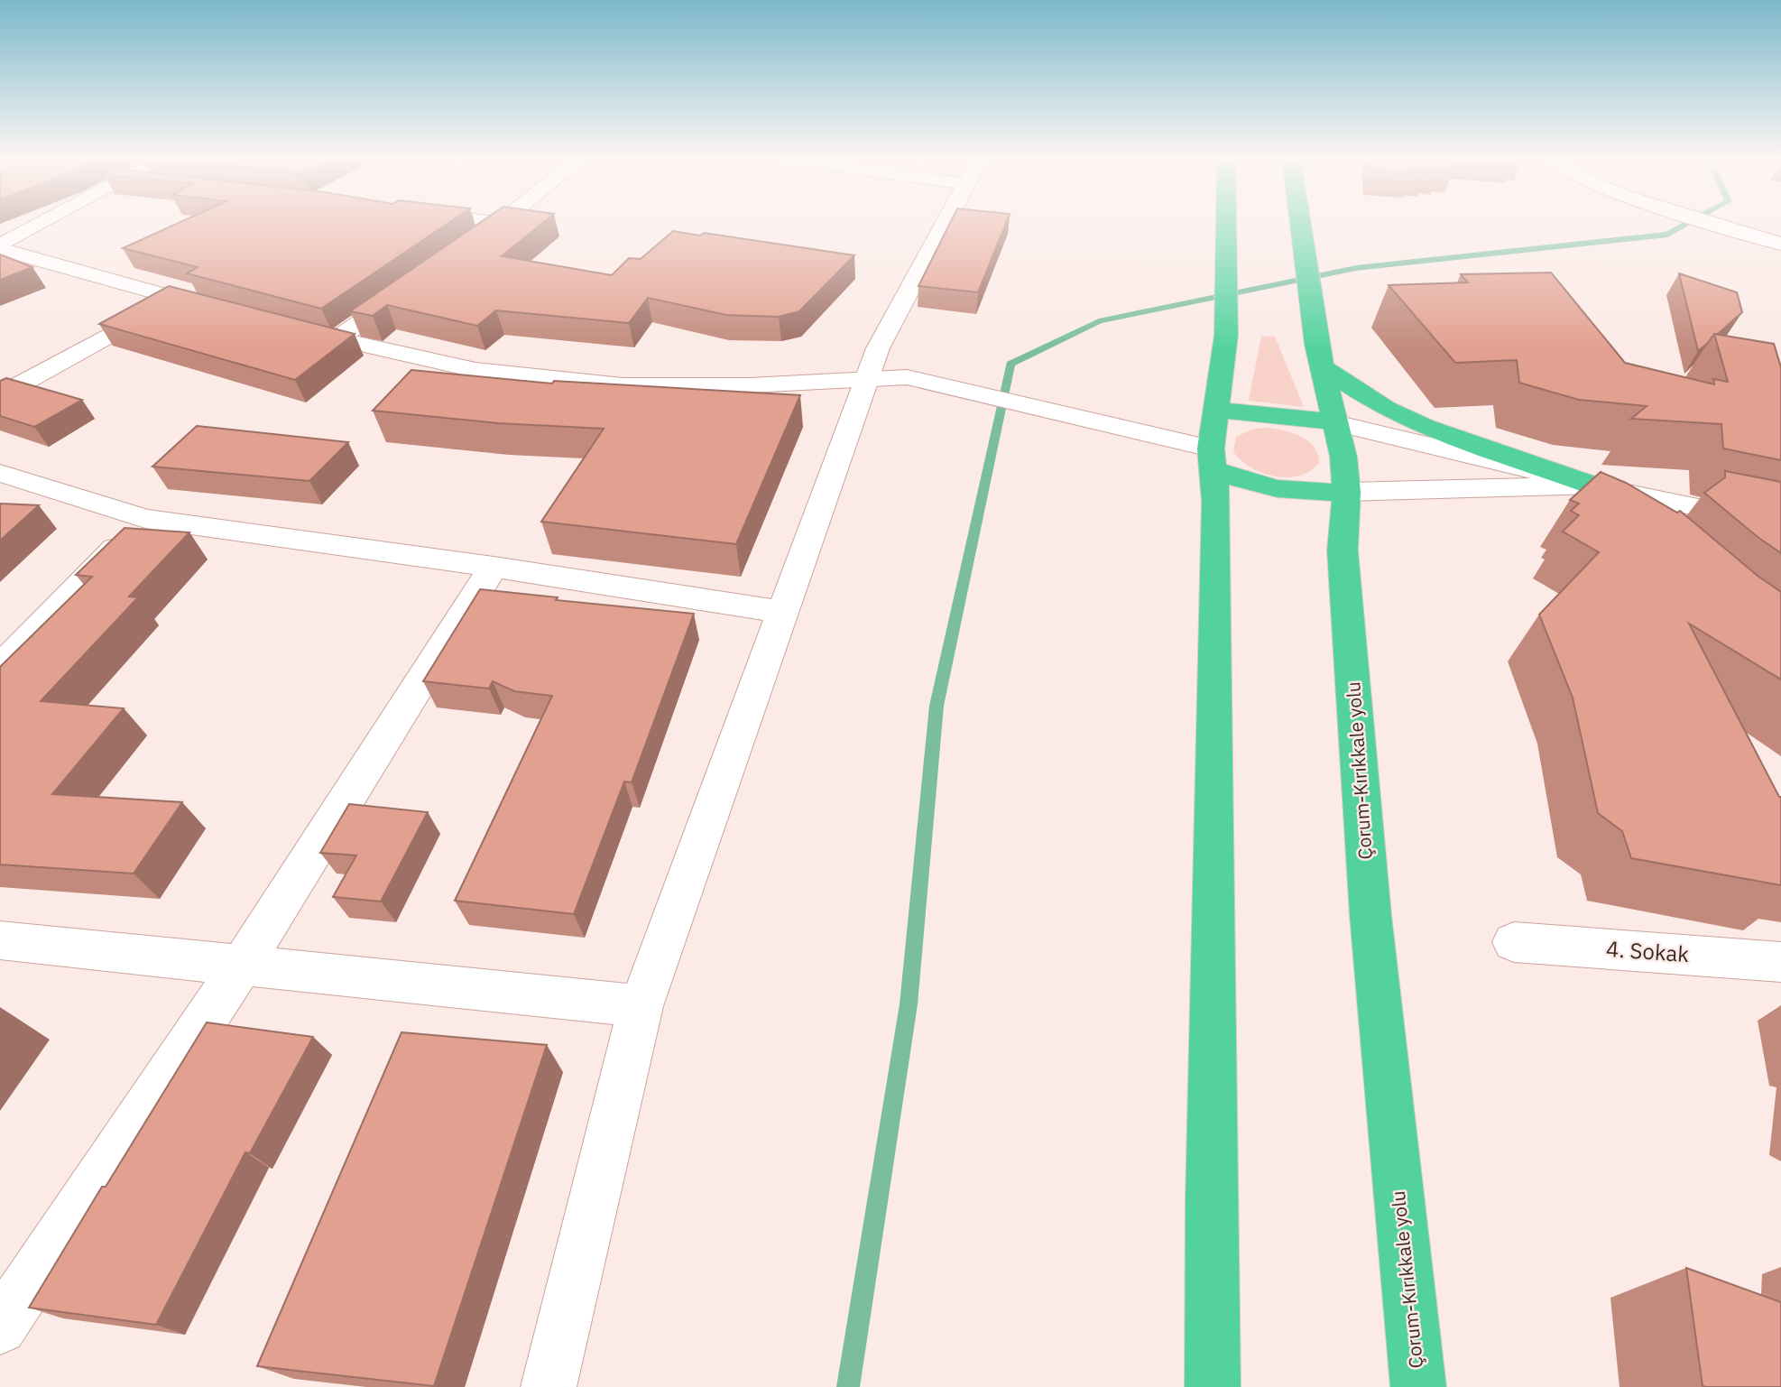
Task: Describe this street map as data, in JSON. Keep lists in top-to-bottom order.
{
  "streets": {
    "highway": ["Çorum-Kırıkkale yolu"],
    "street": ["4. Sokak"]
  }
}
